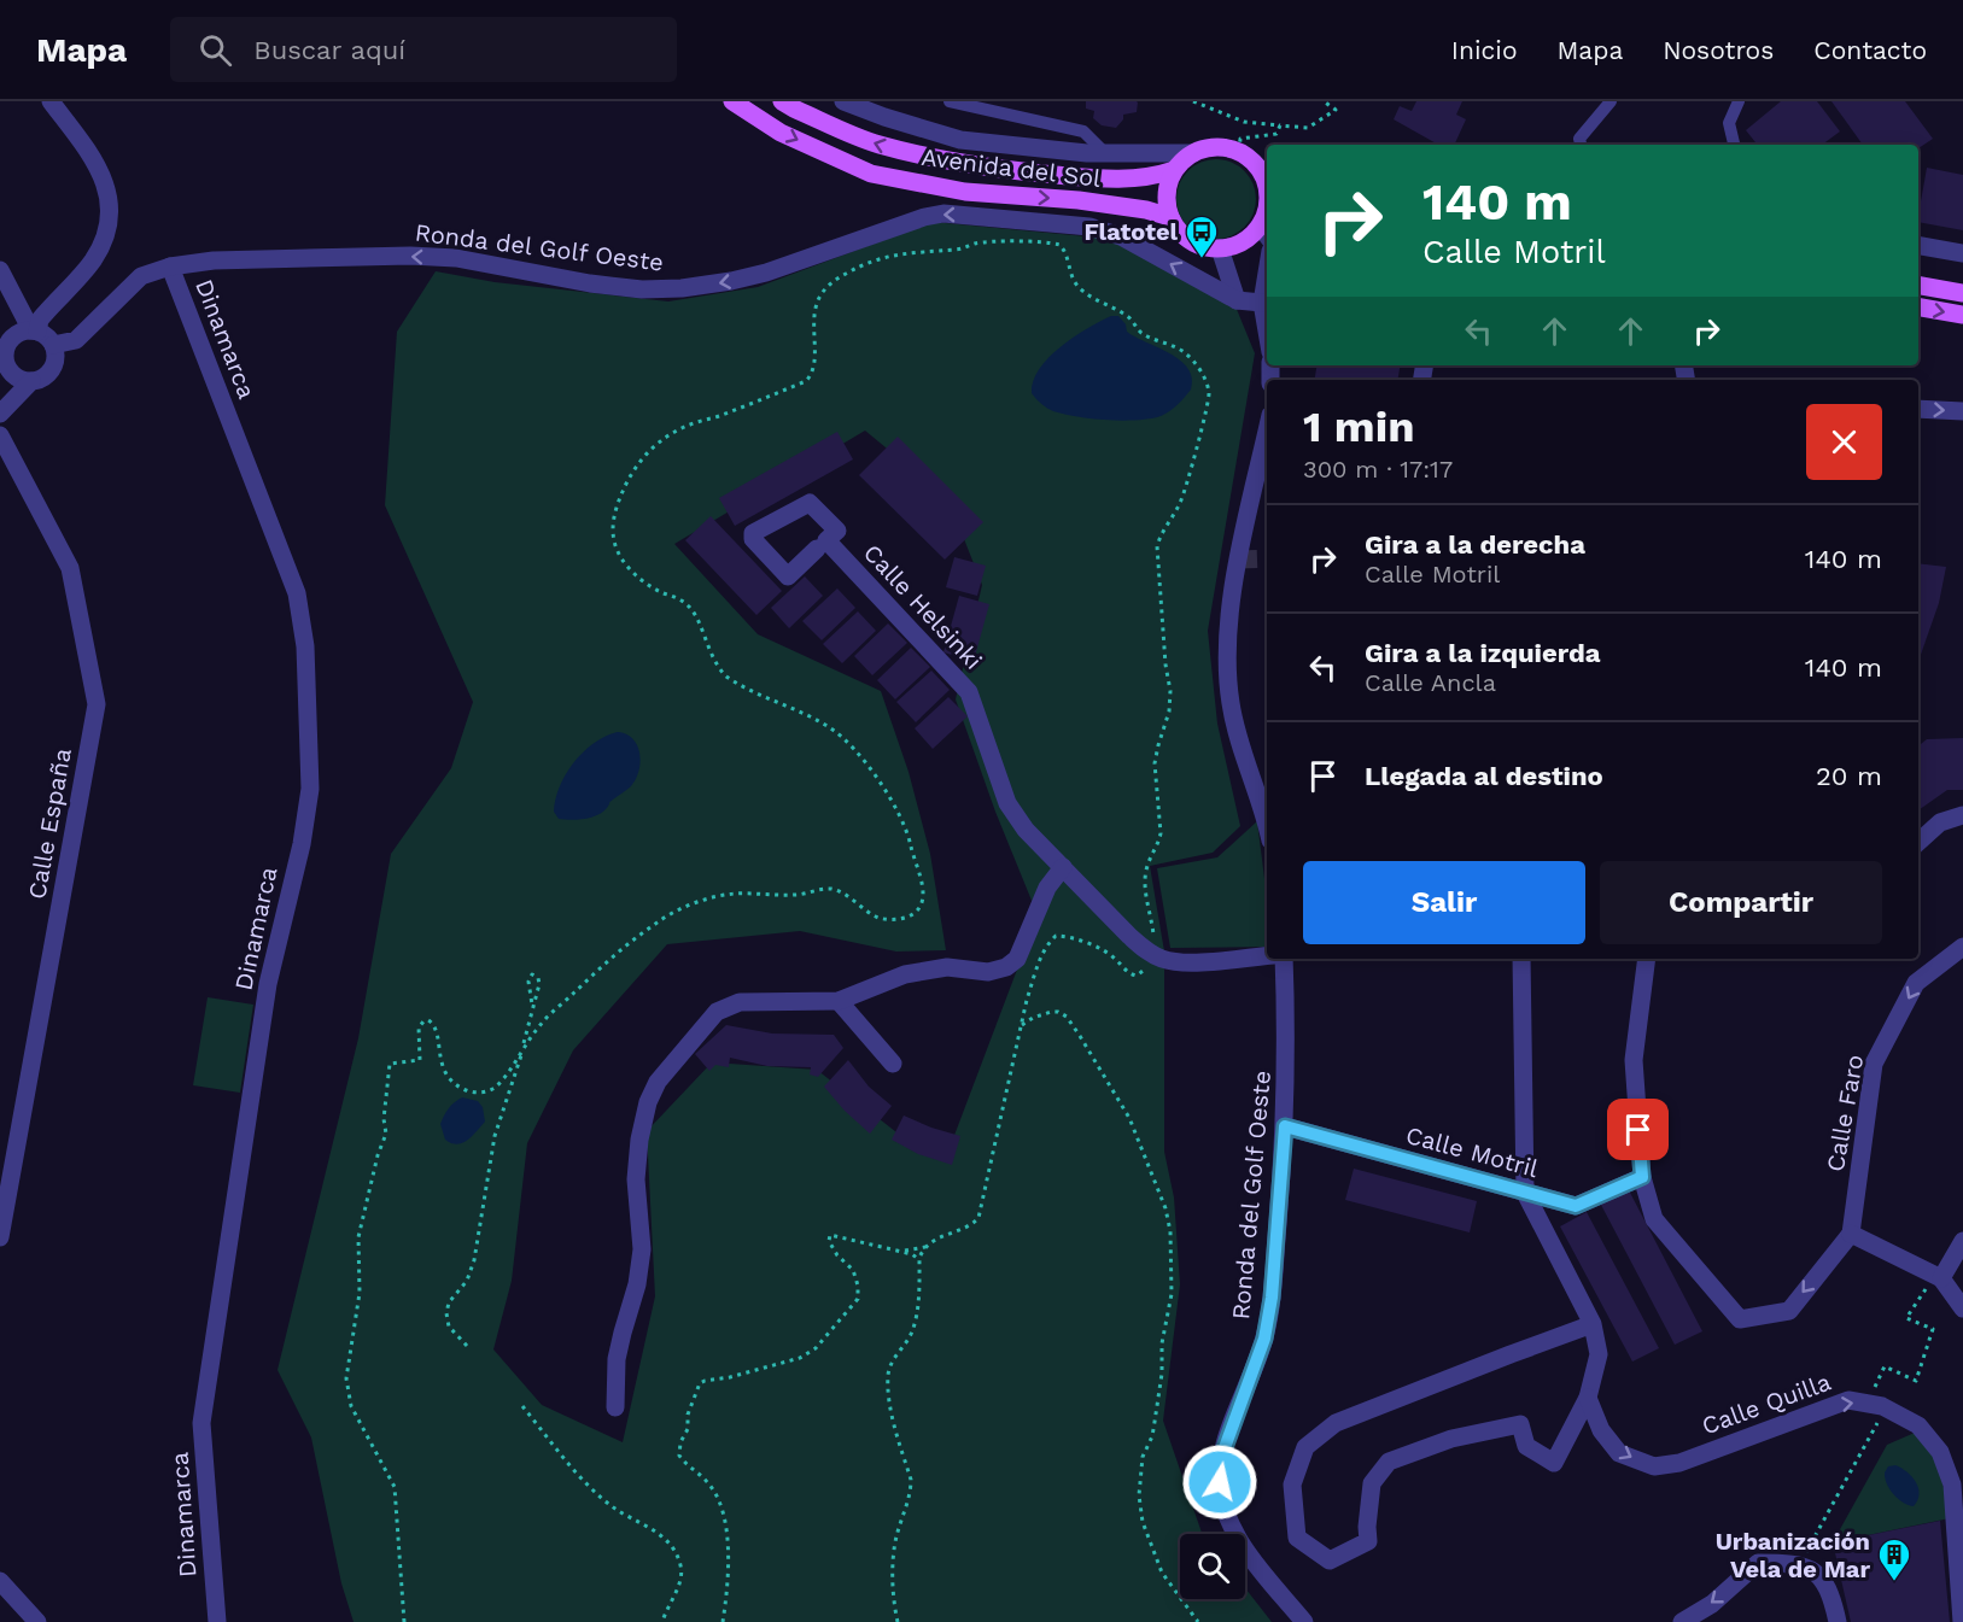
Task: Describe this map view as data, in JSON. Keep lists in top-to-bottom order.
{
  "streets": {
    "main road": ["Avenida del Sol"],
    "street": [
      "Ronda del Golf Oeste",
      "Dinamarca",
      "Calle Helsinki",
      "Calle España",
      "Calle Faro",
      "Calle Motril",
      "Calle Quilla"
    ]
  },
  "crossings": [
    ["Ronda del Golf Oeste", "Dinamarca"],
    ["Ronda del Golf Oeste", "Calle Motril"]
  ],
  "one_way": ["Calle Faro"],
  "places": {
    "bus stop": ["Flatotel"],
    "building": ["Urbanización Vela de Mar"]
  },
  "page": {
    "header": "Mapa",
    "search": "Buscar aquí",
    "nav": [
      "Inicio",
      "Mapa",
      "Nosotros",
      "Contacto"
    ],
    "turn": ["140 m", "Calle Motril"],
    "heading": ["1 min", "300 m · 17:17"],
    "list": [
      {
        "name": "Gira a la derecha",
        "note": "Calle Motril",
        "value": "140 m"
      },
      {
        "name": "Gira a la izquierda",
        "note": "Calle Ancla",
        "value": "140 m"
      },
      {
        "name": "Llegada al destino",
        "value": "20 m"
      }
    ],
    "buttons": ["Salir", "Compartir"]
  }
}
